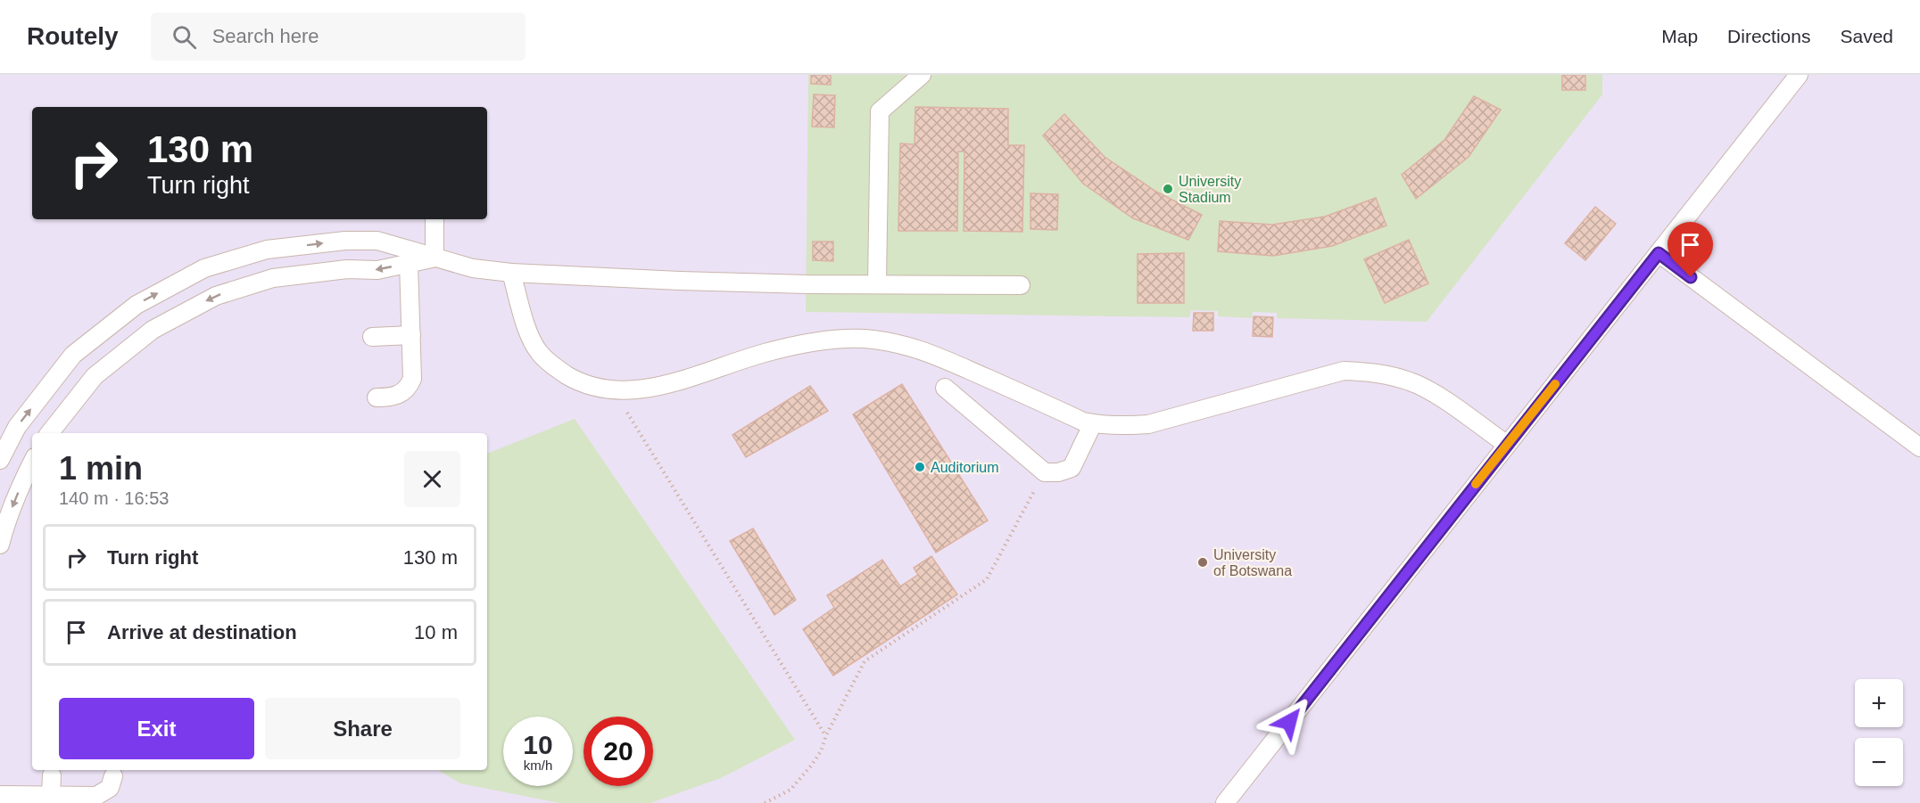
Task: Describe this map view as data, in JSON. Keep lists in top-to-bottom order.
{
  "places": ["University Stadium", "Auditorium", "University of Botswana"],
  "page": {
    "header": "Routely",
    "search": "Search here",
    "nav": ["Map", "Directions", "Saved"],
    "turn": ["130 m", "Turn right"],
    "heading": ["1 min", "140 m · 16:53"],
    "list": [
      {
        "name": "Turn right",
        "value": "130 m"
      },
      {
        "name": "Arrive at destination",
        "value": "10 m"
      }
    ],
    "map_buttons": ["+", "−"],
    "buttons": ["Exit", "Share"],
    "speed": "10 km/h",
    "limit": "20"
  }
}
